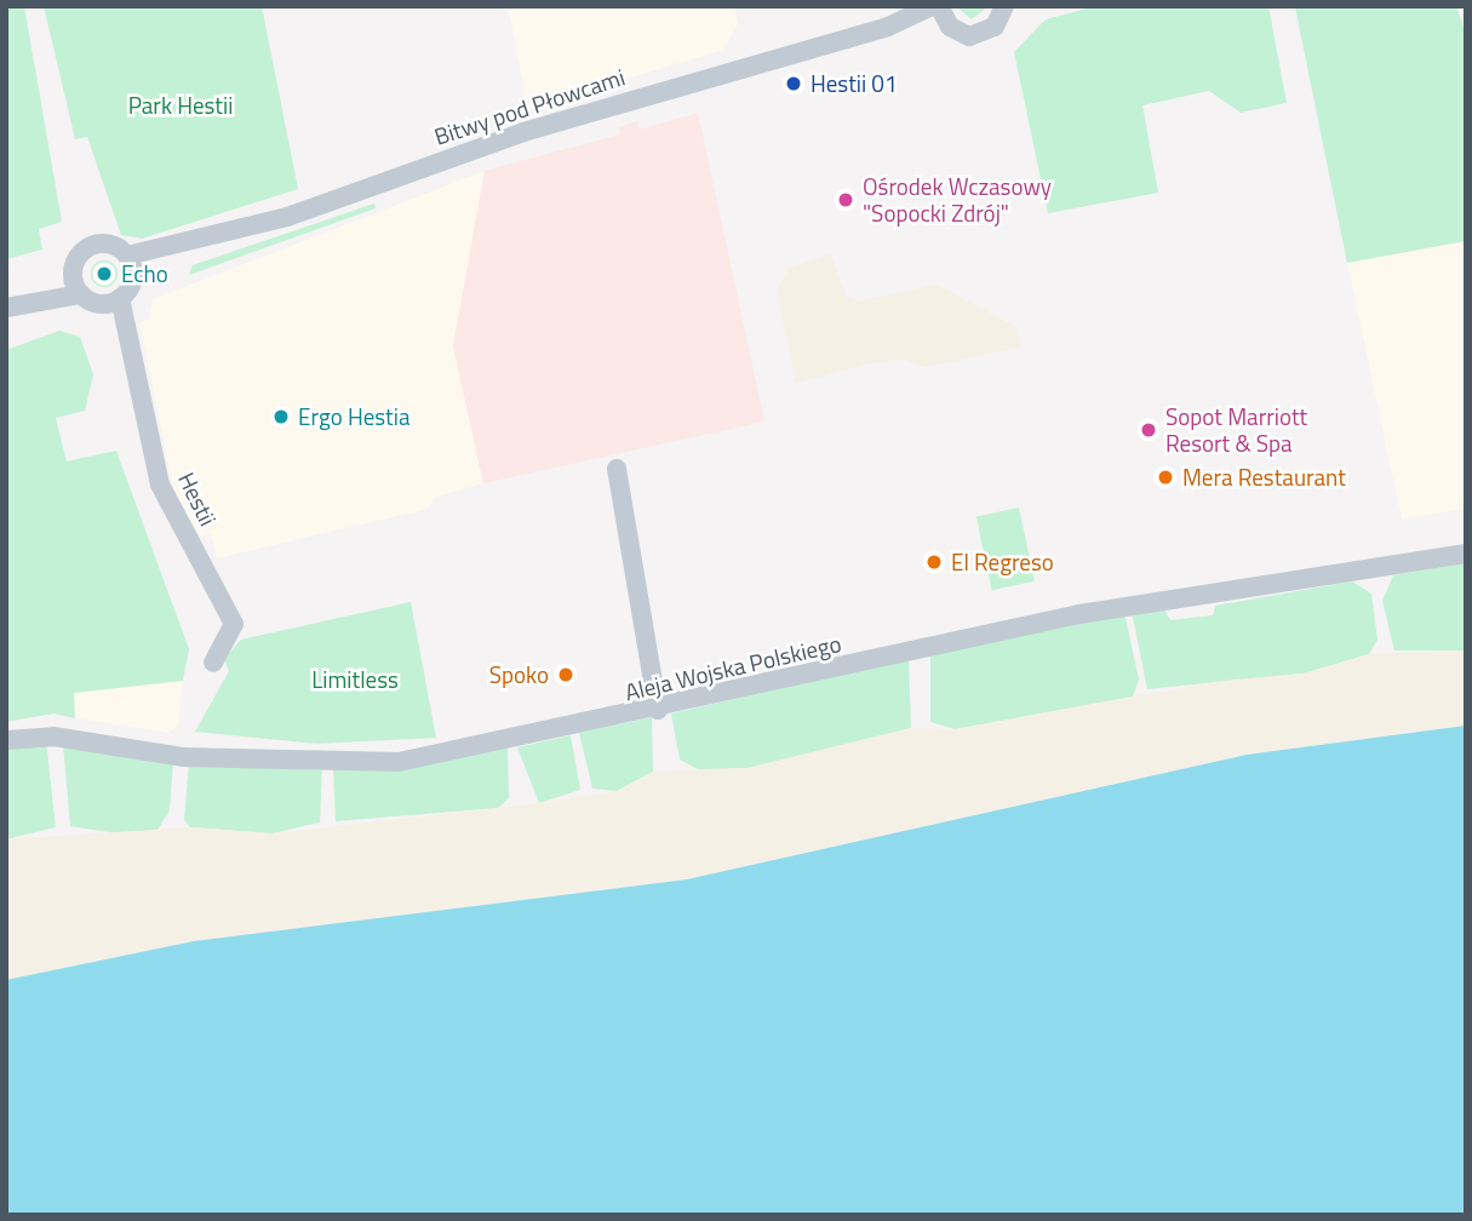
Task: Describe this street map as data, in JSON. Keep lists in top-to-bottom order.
{
  "streets": {
    "street": ["Bitwy pod Płowcami", "Hestii", "Aleja Wojska Polskiego"]
  },
  "parks": ["Park Hestii", "Limitless"],
  "places": [
    "Hestii 01",
    "Ośrodek Wczasowy \"Sopocki Zdrój\"",
    "Echo",
    "Ergo Hestia",
    "Sopot Marriott Resort & Spa",
    "Mera Restaurant",
    "El Regreso",
    "Spoko"
  ]
}
